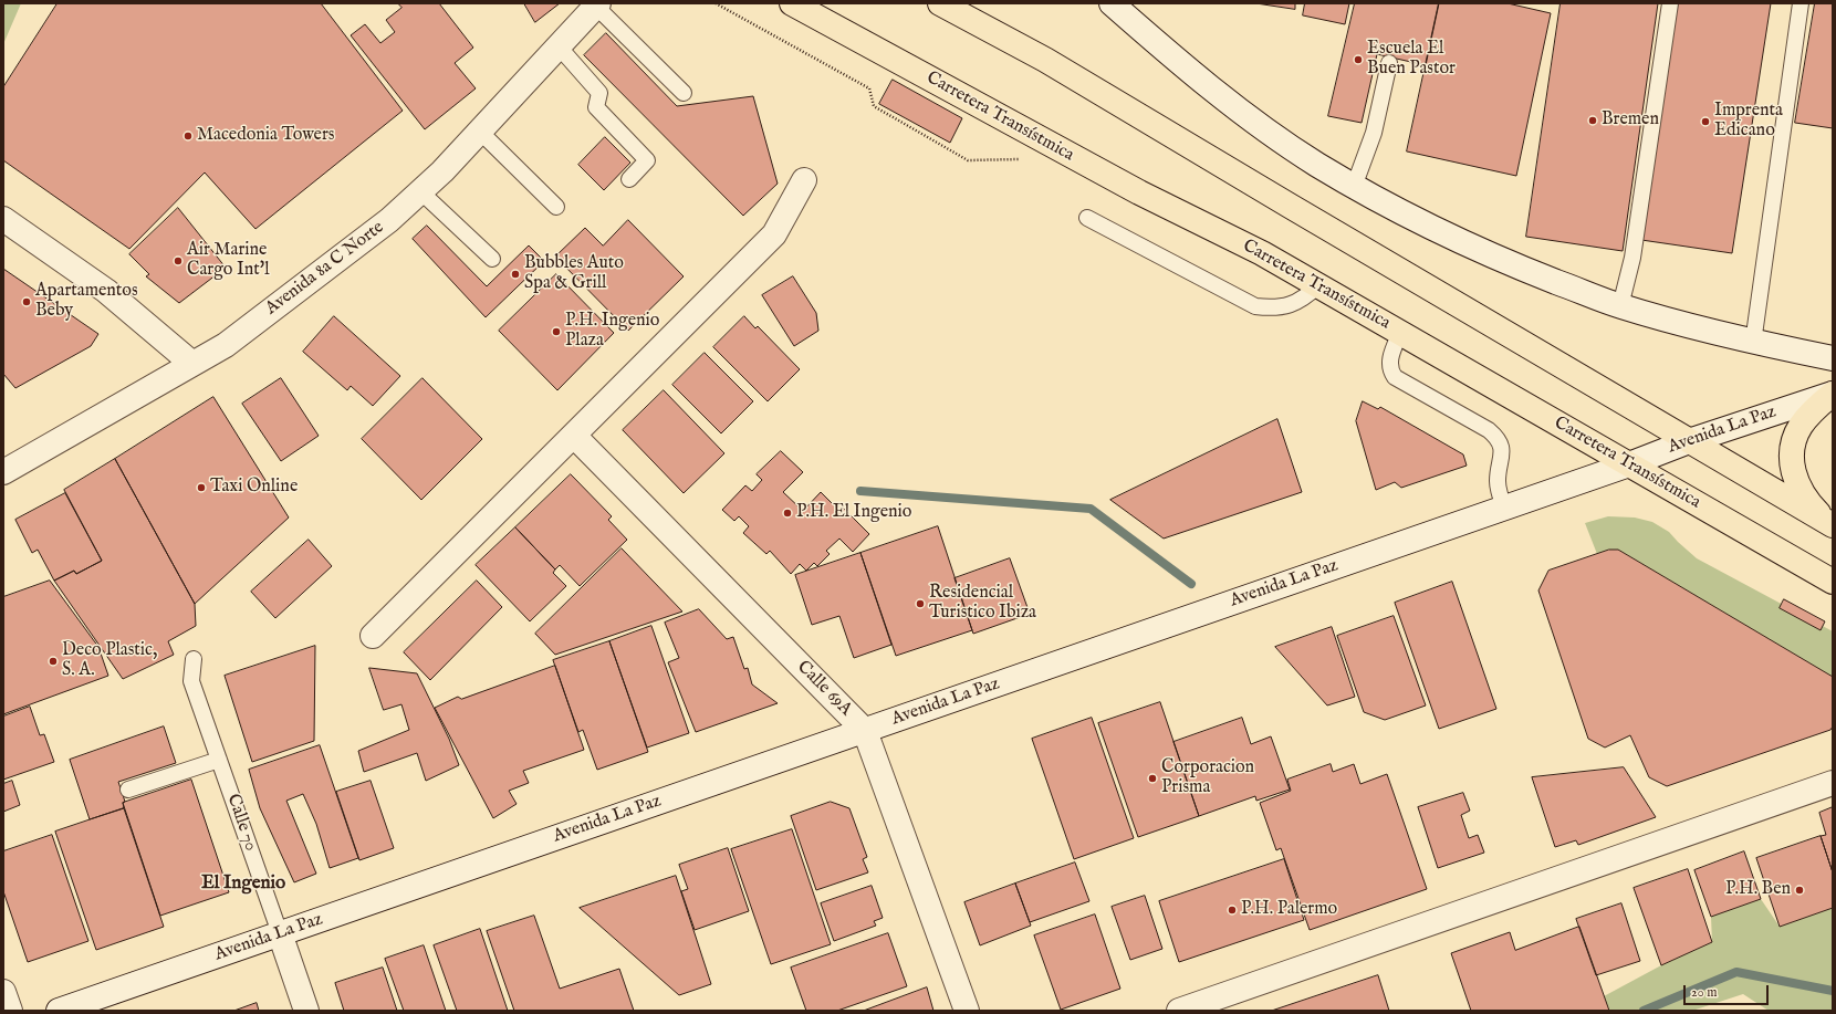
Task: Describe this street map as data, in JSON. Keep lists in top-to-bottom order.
{
  "streets": {
    "main road": ["Carretera Transístmica"],
    "street": [
      "Avenida 8a C Norte",
      "Avenida La Paz",
      "Calle 69A",
      "Calle 70"
    ]
  },
  "crossings": [
    ["Carretera Transístmica", "Avenida La Paz"],
    ["Avenida La Paz", "Calle 69A"],
    ["Avenida La Paz", "Calle 70"]
  ],
  "districts": ["El Ingenio"],
  "places": [
    "Escuela El Buen Pastor",
    "Bremen",
    "Imprenta Edicano",
    "Macedonia Towers",
    "Air Marine Cargo Int'l",
    "Bubbles Auto Spa & Grill",
    "Apartamentos Beby",
    "P.H. Ingenio Plaza",
    "Taxi Online",
    "P.H. El Ingenio",
    "Residencial Turistico Ibiza",
    "Deco Plastic, S. A.",
    "Corporacion Prisma",
    "P.H. Ben",
    "P.H. Palermo"
  ],
  "scale_bar": "20 m"
}
